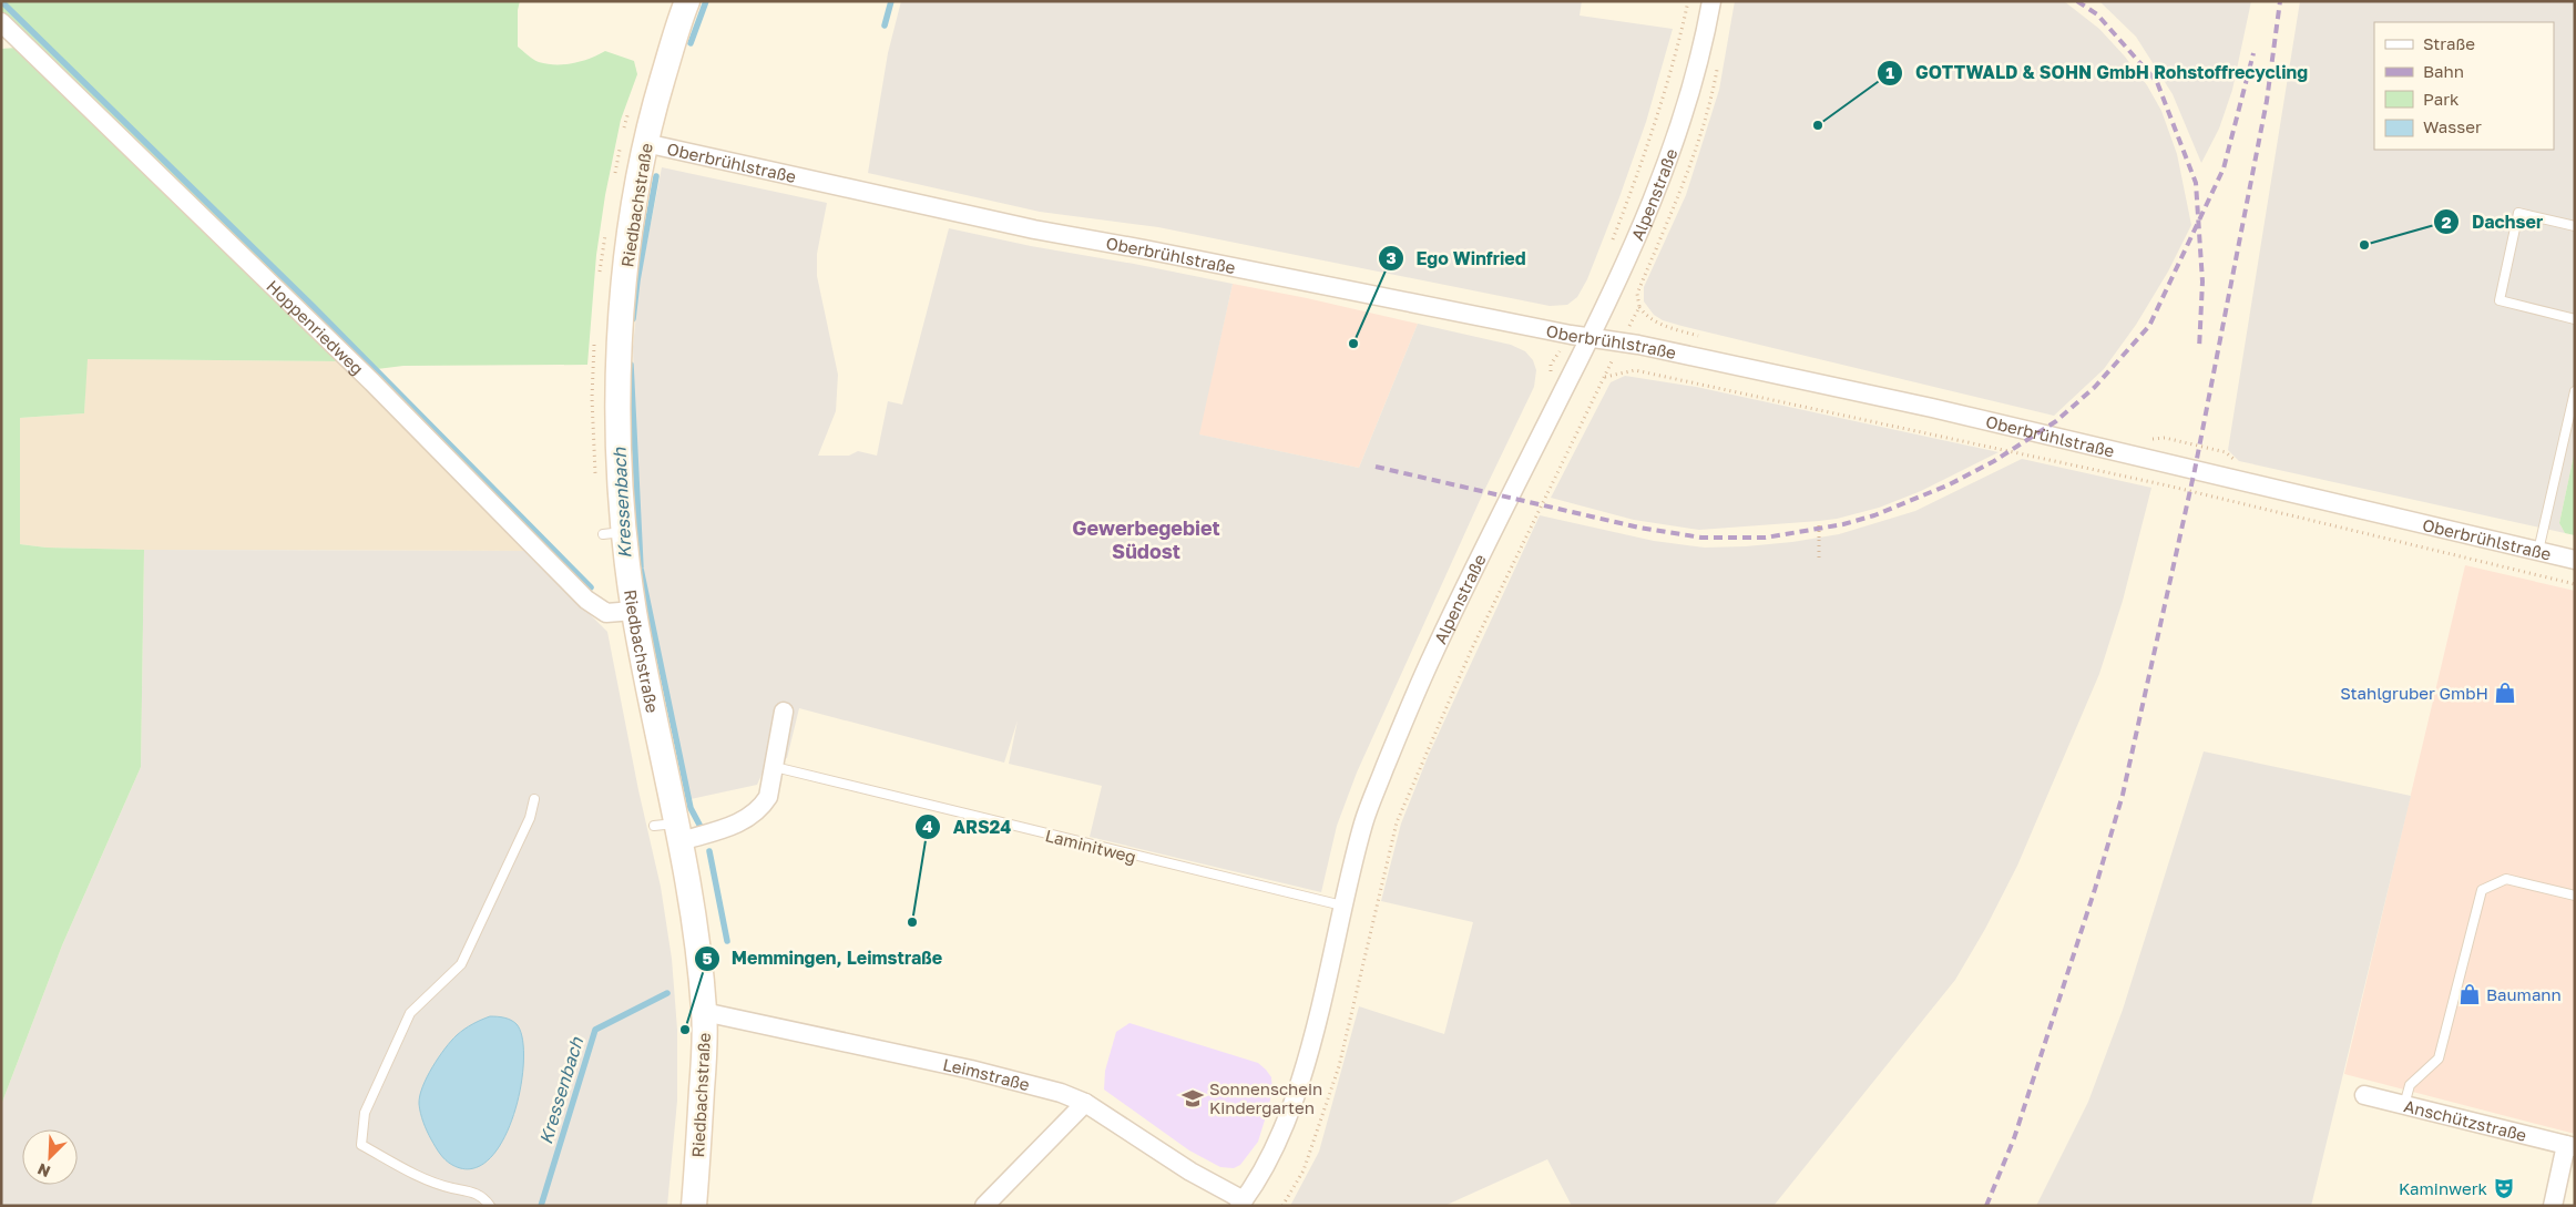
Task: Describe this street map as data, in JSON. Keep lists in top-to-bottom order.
{
  "streets": {
    "street": [
      "Oberbrühlstraße",
      "Alpenstraße",
      "Riedbachstraße",
      "Hoppenriedweg",
      "Leimstraße",
      "Anschützstraße"
    ],
    "lane": ["Laminitweg"]
  },
  "crossings": [
    ["Oberbrühlstraße", "Alpenstraße"],
    ["Oberbrühlstraße", "Riedbachstraße"],
    ["Alpenstraße", "Laminitweg"],
    ["Alpenstraße", "Leimstraße"],
    ["Riedbachstraße", "Hoppenriedweg"],
    ["Riedbachstraße", "Leimstraße"]
  ],
  "districts": ["Gewerbegebiet Südost"],
  "water": ["Kressenbach"],
  "places": {
    "other": [
      "GOTTWALD & SOHN GmbH Rohstoffrecycling",
      "Dachser",
      "Ego Winfried",
      "ARS24",
      "Memmingen, Leimstraße"
    ],
    "shop": ["Stahlgruber GmbH", "Baumann"],
    "school or university": ["Sonnenschein Kindergarten"],
    "theatre": ["Kaminwerk"]
  },
  "legend": [
    "Straße",
    "Bahn",
    "Park",
    "Wasser"
  ],
  "north": "bottom left"
}
